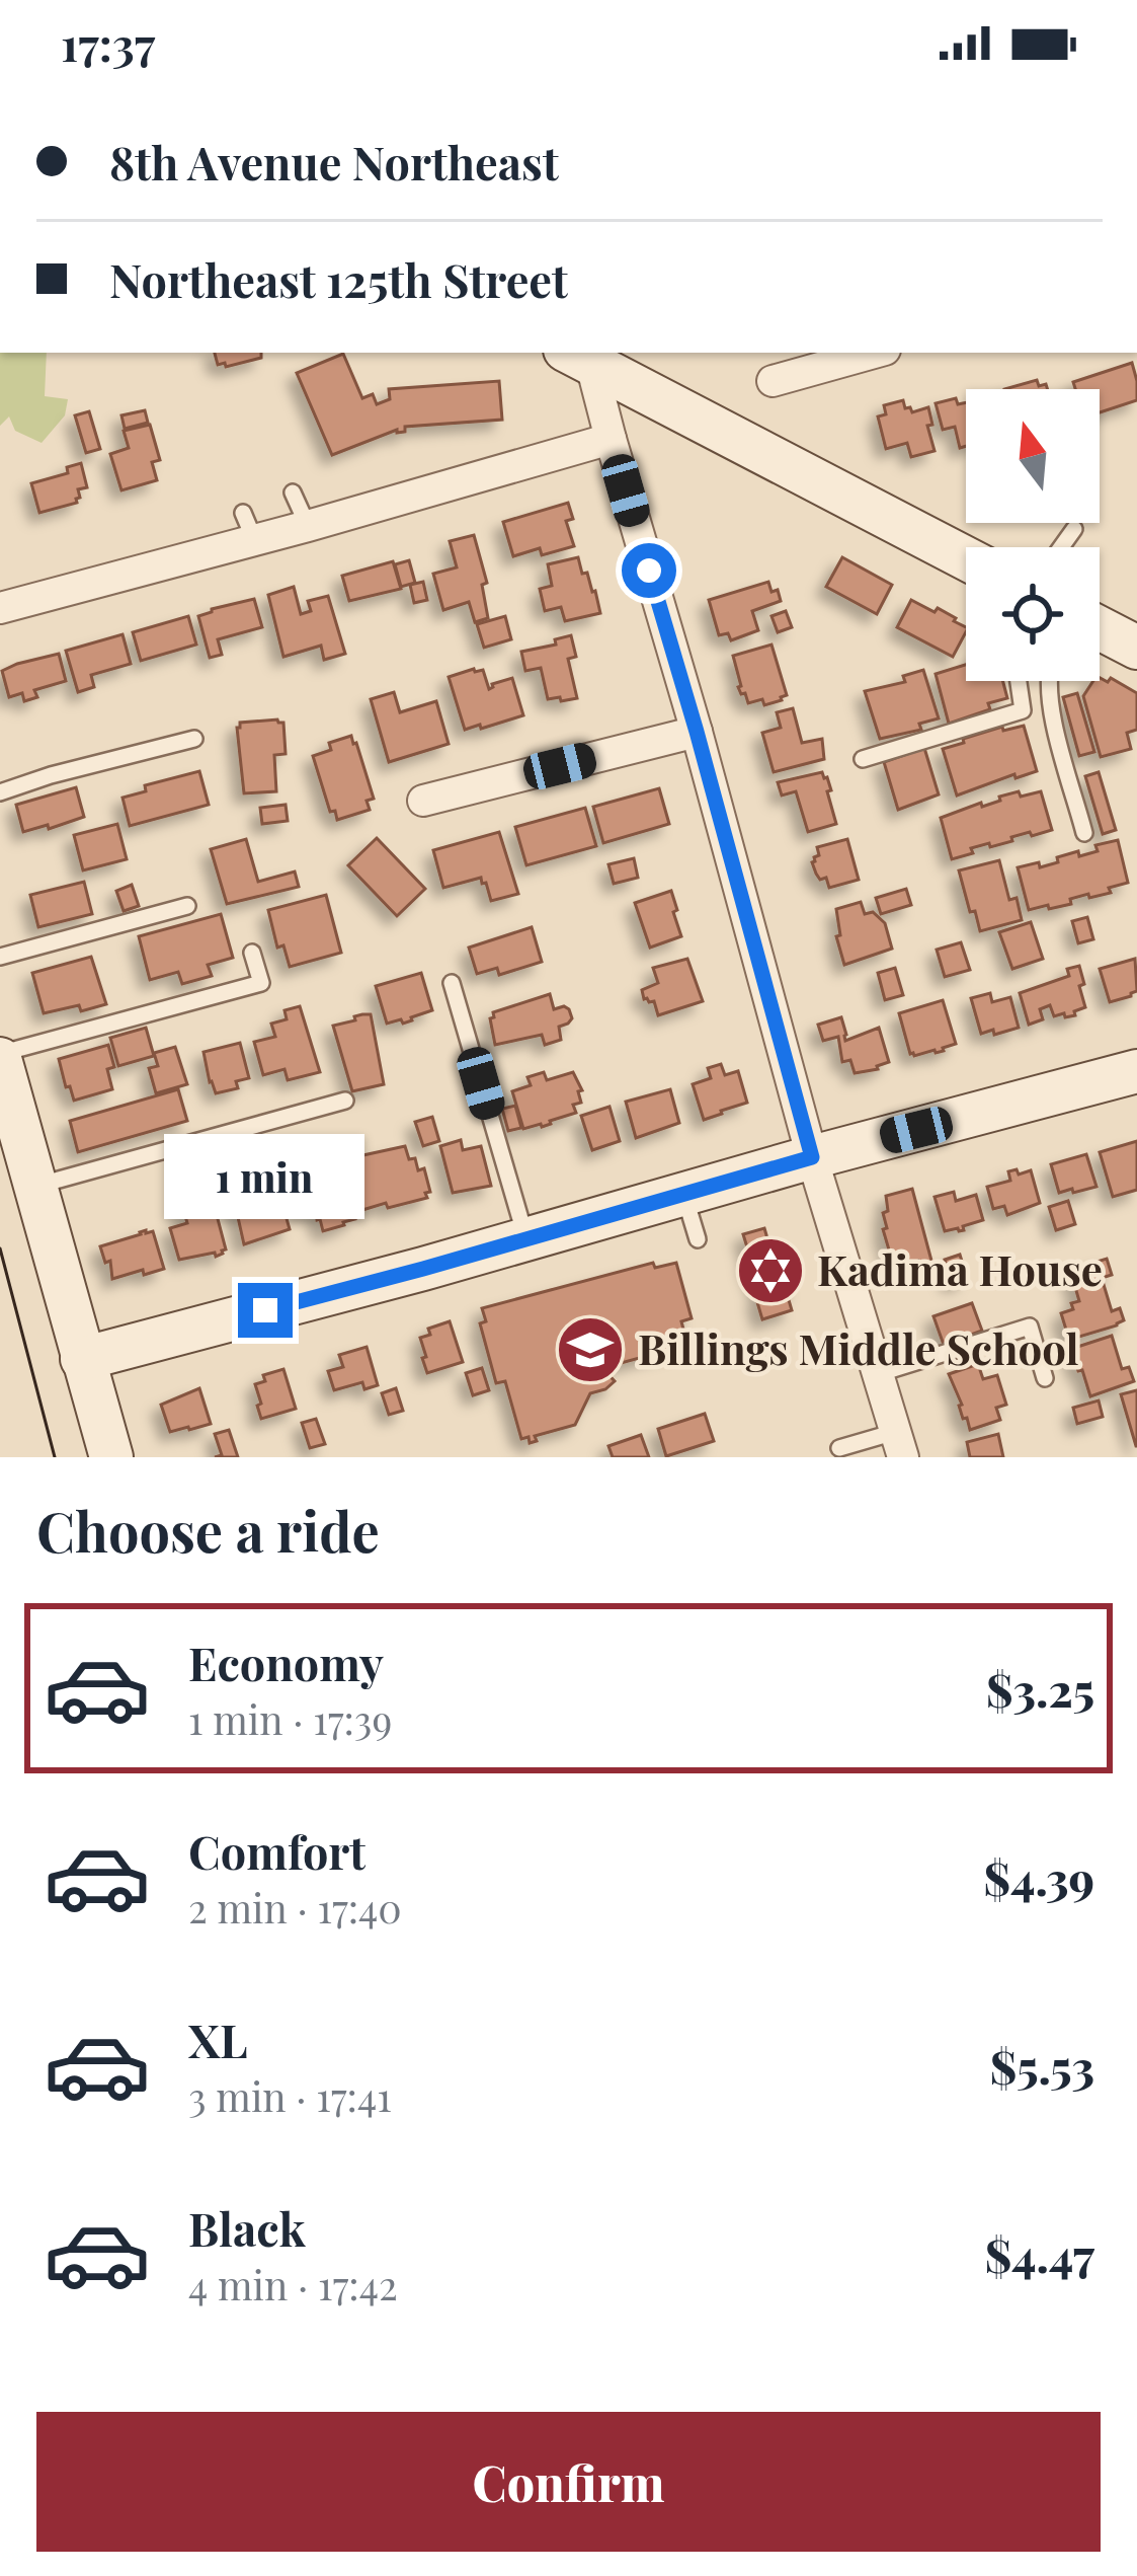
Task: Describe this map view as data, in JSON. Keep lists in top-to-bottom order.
{
  "places": {
    "synagogue": ["Kadima House"],
    "school or university": ["Billings Middle School"]
  },
  "north": "top",
  "page": {
    "status": "17:37",
    "banner": ["8th Avenue Northeast", "Northeast 125th Street"],
    "bubble": "1 min",
    "heading": "Choose a ride",
    "list": [
      {
        "name": "Economy",
        "note": "1 min · 17:39",
        "value": "$3.25"
      },
      {
        "name": "Comfort",
        "note": "2 min · 17:40",
        "value": "$4.39"
      },
      {
        "name": "XL",
        "note": "3 min · 17:41",
        "value": "$5.53"
      },
      {
        "name": "Black",
        "note": "4 min · 17:42",
        "value": "$4.47"
      }
    ],
    "buttons": "Confirm"
  }
}
